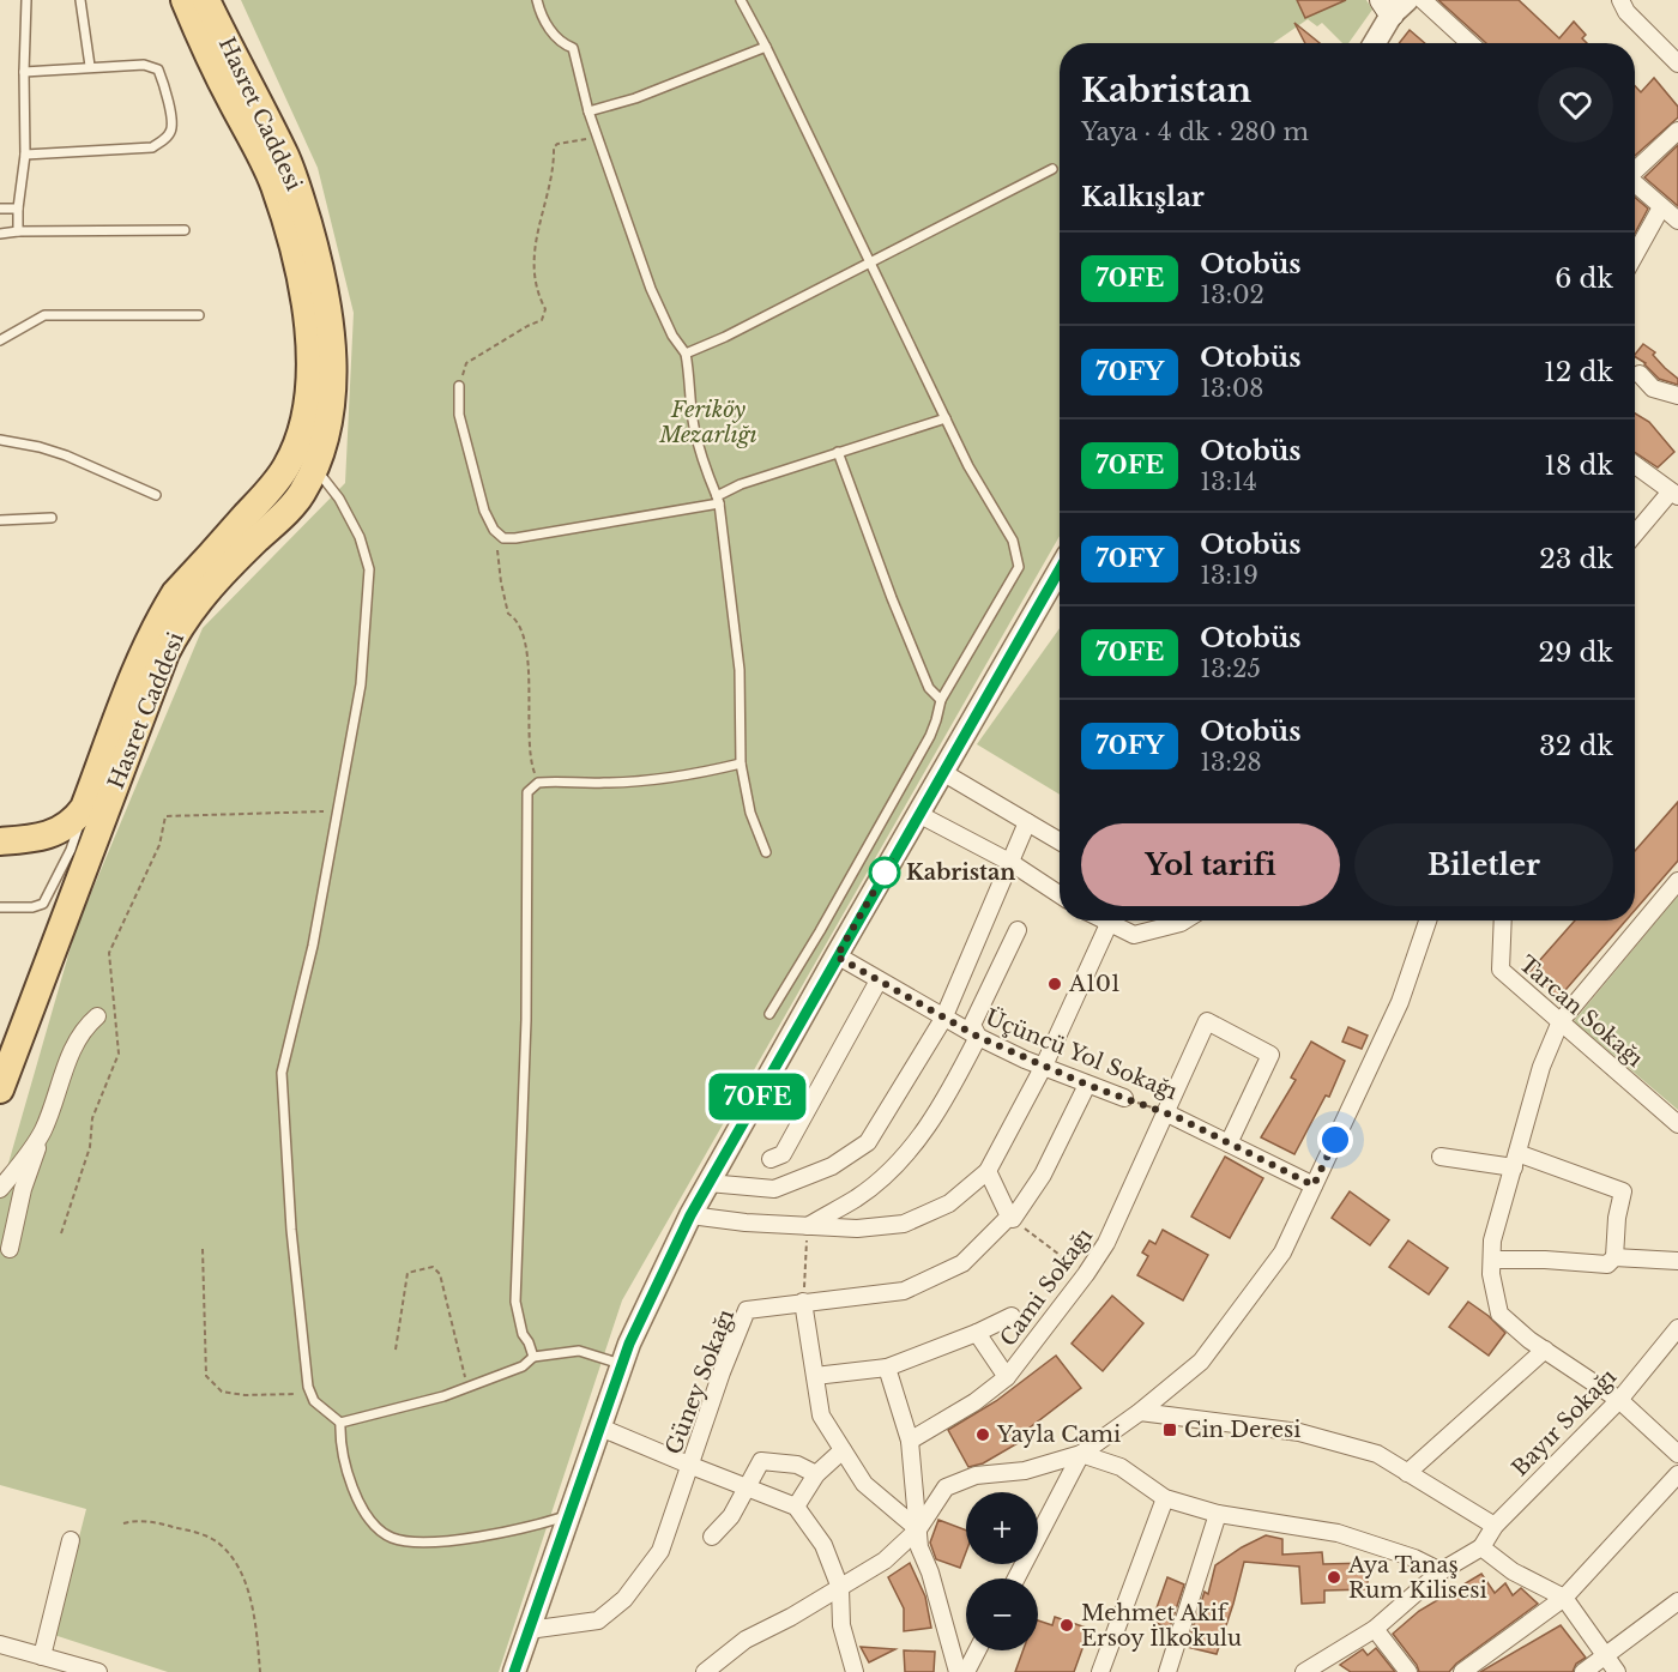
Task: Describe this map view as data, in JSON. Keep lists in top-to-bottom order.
{
  "streets": {
    "main road": ["Hasret Caddesi"],
    "street": [
      "Tarcan Sokağı",
      "Üçüncü Yol Sokağı",
      "Cami Sokağı",
      "Güney Sokağı",
      "Bayır Sokağı"
    ]
  },
  "crossings": [
    ["Üçüncü Yol Sokağı", "Cami Sokağı"]
  ],
  "parks": ["Feriköy Mezarlığı"],
  "places": {
    "other": [
      "Kabristan",
      "A101",
      "Yayla Cami",
      "Aya Tanaş Rum Kilisesi",
      "Mehmet Akif Ersoy İlkokulu"
    ],
    "transit": ["Cin Deresi"]
  },
  "lines": ["bus line 70FE"],
  "page": {
    "on_map": "70FE",
    "heading": [
      ["Kabristan", "Yaya · 4 dk · 280 m"],
      "Kalkışlar"
    ],
    "list": [
      {
        "mark": "70FE",
        "name": "Otobüs",
        "note": "13:02",
        "value": "6 dk"
      },
      {
        "mark": "70FY",
        "name": "Otobüs",
        "note": "13:08",
        "value": "12 dk"
      },
      {
        "mark": "70FE",
        "name": "Otobüs",
        "note": "13:14",
        "value": "18 dk"
      },
      {
        "mark": "70FY",
        "name": "Otobüs",
        "note": "13:19",
        "value": "23 dk"
      },
      {
        "mark": "70FE",
        "name": "Otobüs",
        "note": "13:25",
        "value": "29 dk"
      },
      {
        "mark": "70FY",
        "name": "Otobüs",
        "note": "13:28",
        "value": "32 dk"
      }
    ],
    "buttons": ["Yol tarifi", "Biletler"],
    "map_buttons": ["+", "−"]
  }
}
